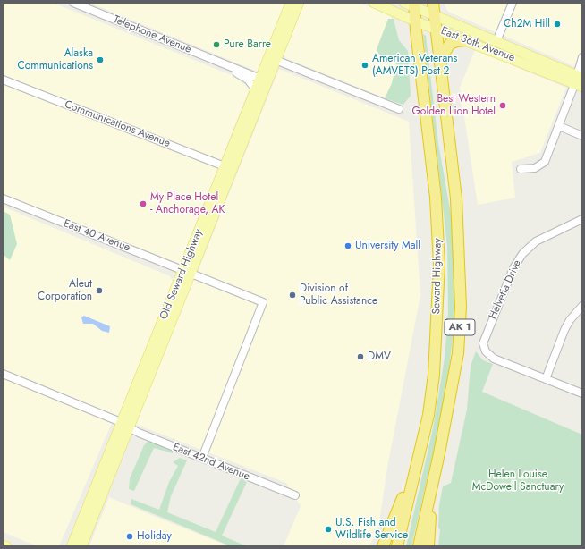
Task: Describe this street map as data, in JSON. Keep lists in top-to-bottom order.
{
  "streets": {
    "highway": ["Seward Highway", "AK 1"],
    "main road": ["East 36th Avenue", "Old Seward Highway"],
    "street": [
      "Telephone Avenue",
      "Communications Avenue",
      "East 40 Avenue",
      "Helvetia Drive",
      "East 42nd Avenue"
    ]
  },
  "crossings": [
    ["Telephone Avenue", "Old Seward Highway"],
    ["East 36th Avenue", "Seward Highway"],
    ["Communications Avenue", "Old Seward Highway"],
    ["East 40 Avenue", "Old Seward Highway"],
    ["East 40 Avenue", "East 42nd Avenue"],
    ["Old Seward Highway", "East 42nd Avenue"]
  ],
  "parks": ["Helen Louise McDowell Sanctuary"],
  "places": [
    "Ch2M Hill",
    "Pure Barre",
    "Alaska Communications",
    "American Veterans (AMVETS) Post 2",
    "Best Western Golden Lion Hotel",
    "My Place Hotel - Anchorage, AK",
    "University Mall",
    "Aleut Corporation",
    "Division of Public Assistance",
    "DMV",
    "U.S. Fish and Wildlife Service",
    "Holiday"
  ]
}
